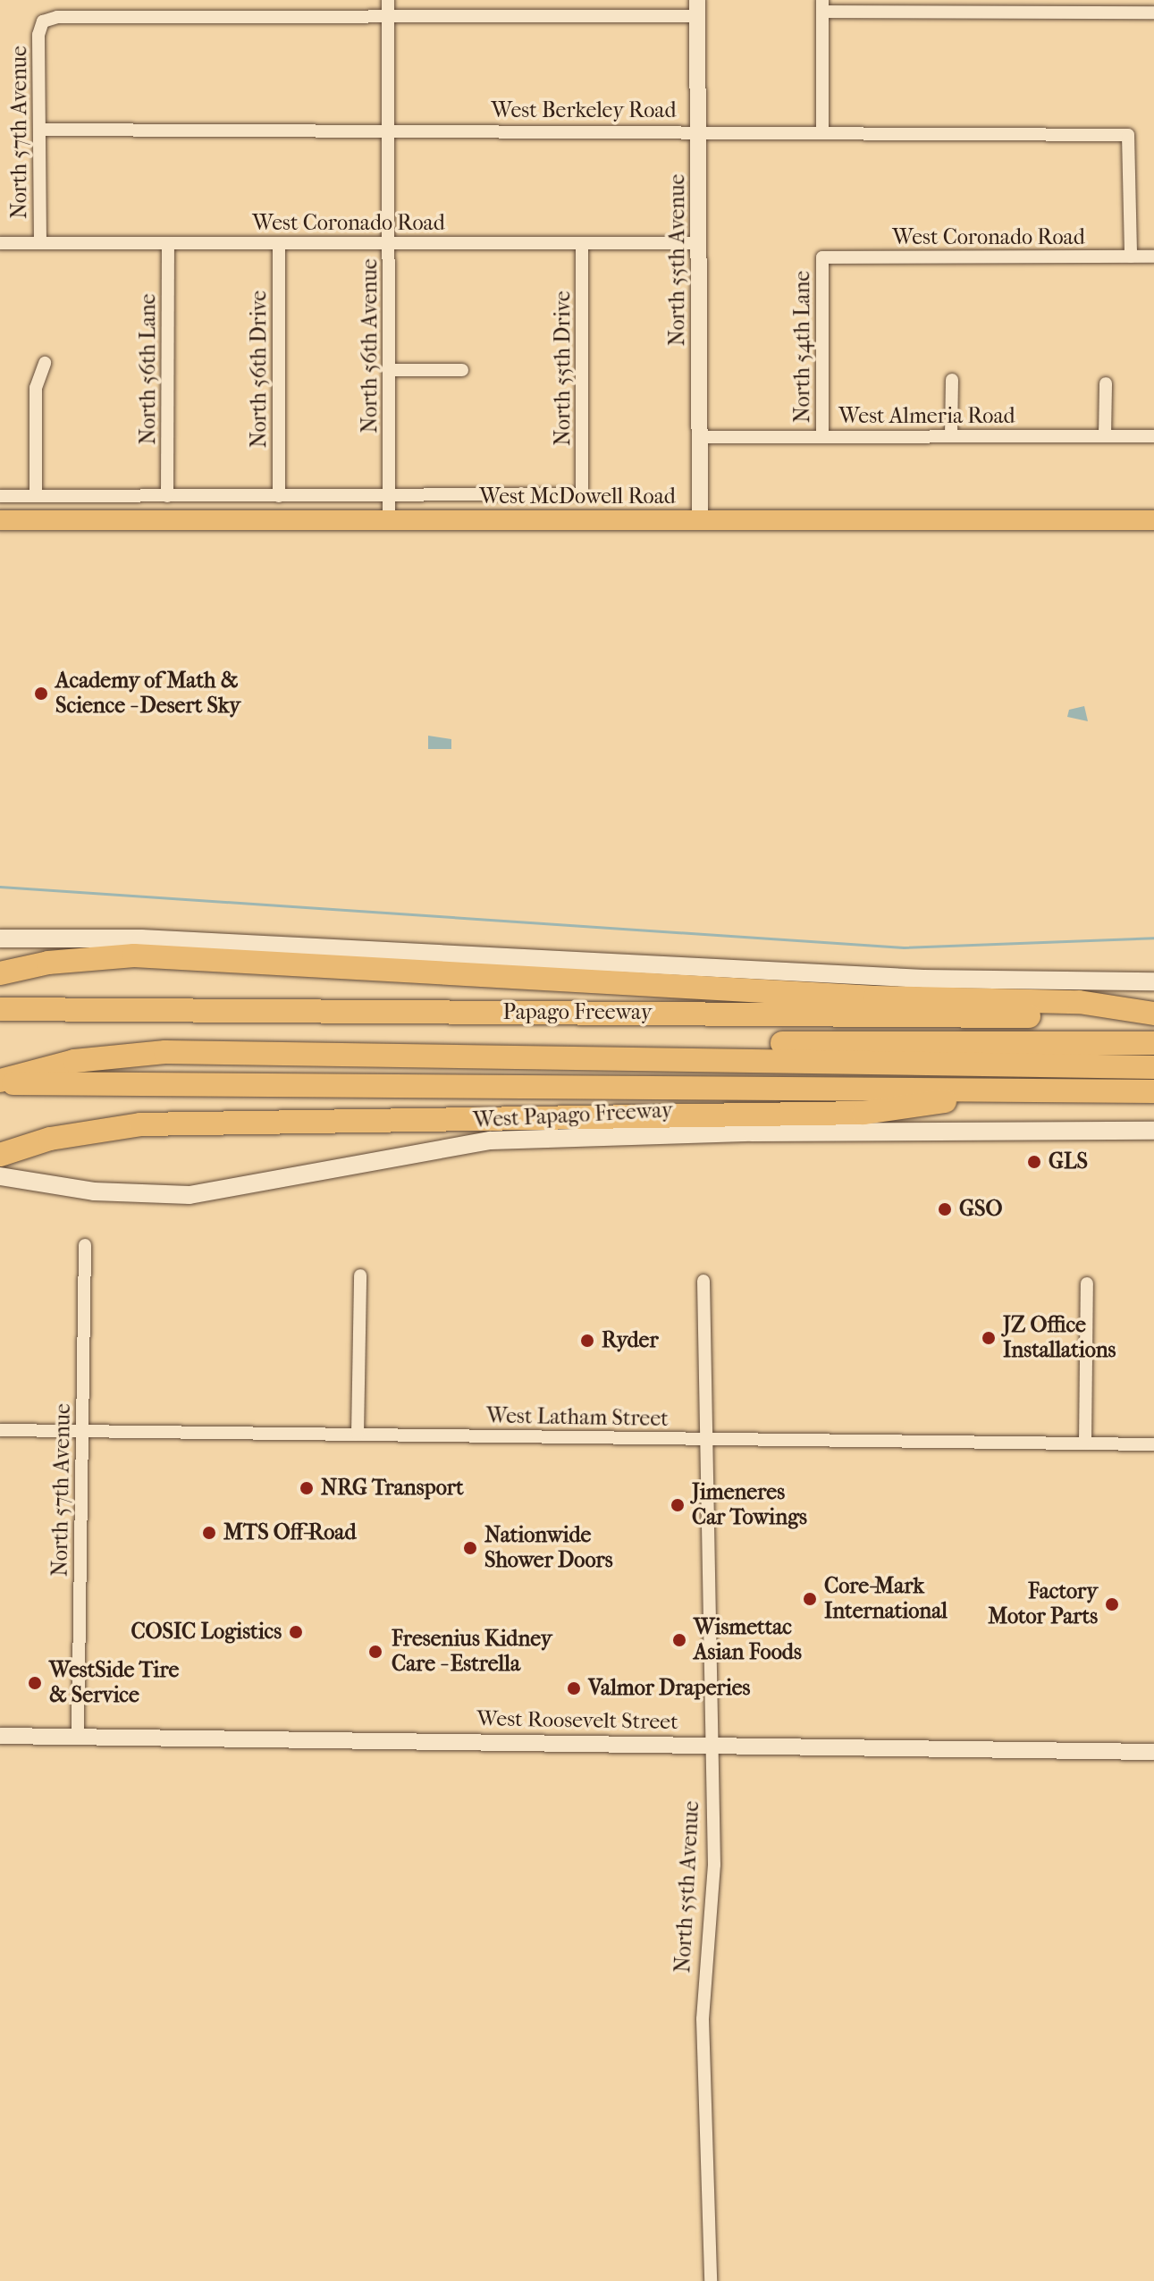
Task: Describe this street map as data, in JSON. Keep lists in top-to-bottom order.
{
  "streets": {
    "highway": ["Papago Freeway"],
    "main road": ["West McDowell Road", "West Papago Freeway"],
    "street": [
      "West Berkeley Road",
      "North 57th Avenue",
      "West Coronado Road",
      "North 55th Avenue",
      "North 56th Avenue",
      "North 54th Lane",
      "North 55th Drive",
      "North 56th Lane",
      "North 56th Drive",
      "West Almeria Road",
      "West Latham Street",
      "West Roosevelt Street"
    ]
  },
  "crossings": [
    ["West Berkeley Road", "North 57th Avenue"],
    ["West Berkeley Road", "West Coronado Road"],
    ["West Berkeley Road", "North 55th Avenue"],
    ["West Berkeley Road", "North 56th Avenue"],
    ["North 57th Avenue", "West Coronado Road"],
    ["North 57th Avenue", "North 56th Avenue"],
    ["North 57th Avenue", "West Latham Street"],
    ["North 57th Avenue", "West Roosevelt Street"],
    ["West Coronado Road", "North 55th Avenue"],
    ["West Coronado Road", "North 56th Avenue"],
    ["West Coronado Road", "North 54th Lane"],
    ["West Coronado Road", "North 55th Drive"],
    ["West Coronado Road", "North 56th Lane"],
    ["West Coronado Road", "North 56th Drive"],
    ["North 55th Avenue", "West Almeria Road"],
    ["North 55th Avenue", "West McDowell Road"],
    ["North 55th Avenue", "West Latham Street"],
    ["North 55th Avenue", "West Roosevelt Street"],
    ["North 56th Avenue", "West McDowell Road"],
    ["North 54th Lane", "West Almeria Road"],
    ["North 55th Drive", "West McDowell Road"],
    ["North 56th Lane", "West McDowell Road"],
    ["North 56th Drive", "West McDowell Road"]
  ],
  "places": [
    "Academy of Math & Science - Desert Sky",
    "GLS",
    "GSO",
    "JZ Office Installations",
    "Ryder",
    "NRG Transport",
    "Jimeneres Car Towings",
    "MTS Off-Road",
    "Nationwide Shower Doors",
    "Core-Mark International",
    "Factory Motor Parts",
    "COSIC Logistics",
    "Wismettac Asian Foods",
    "Fresenius Kidney Care - Estrella",
    "WestSide Tire & Service",
    "Valmor Draperies"
  ]
}
